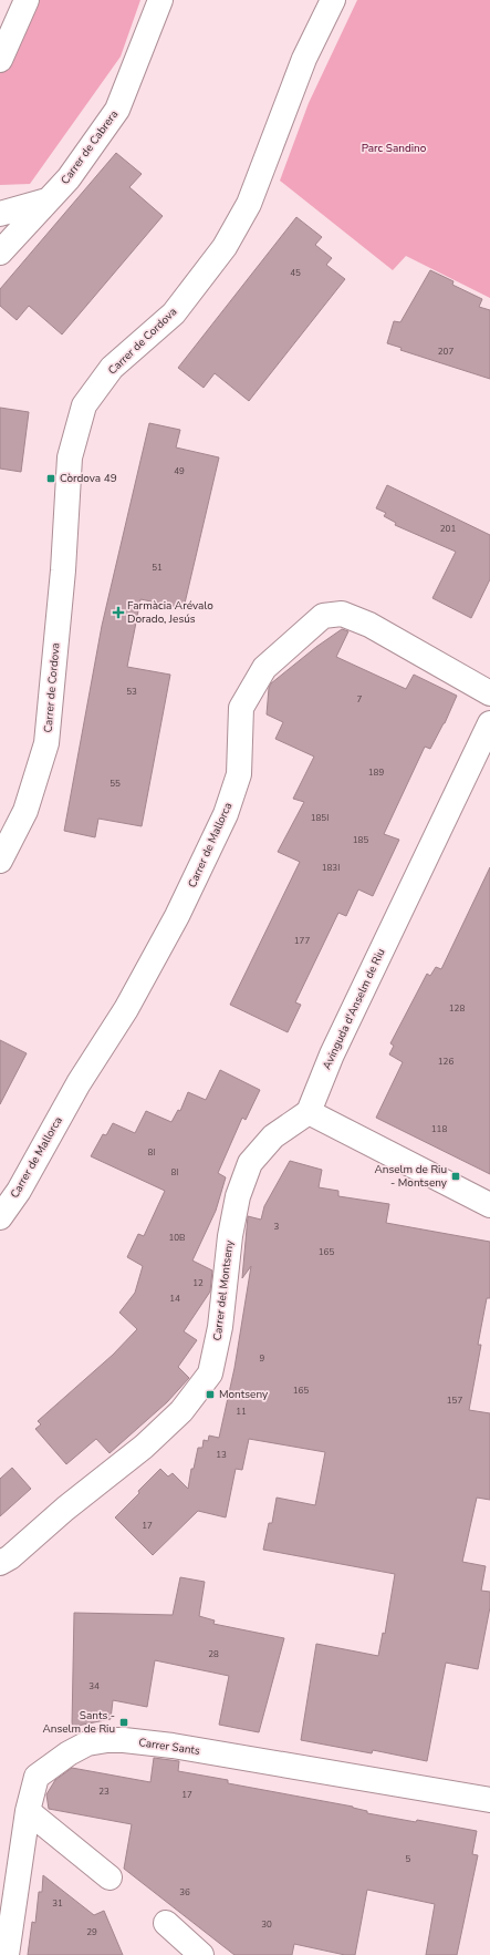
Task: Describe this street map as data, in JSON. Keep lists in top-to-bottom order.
{
  "streets": {
    "street": [
      "Carrer de Cabrera",
      "Carrer de Cordova",
      "Carrer de Mallorca",
      "Avinguda d'Anselm de Riu",
      "Carrer del Montseny",
      "Carrer Sants"
    ]
  },
  "crossings": [
    ["Avinguda d'Anselm de Riu", "Carrer del Montseny"]
  ],
  "parks": ["Parc Sandino"],
  "places": {
    "transit": [
      "Còrdova 49",
      "Anselm de Riu - Montseny",
      "Montseny",
      "Sants - Anselm de Riu"
    ],
    "health": ["Farmàcia Arévalo Dorado, Jesús"]
  },
  "house_numbers": [
    "45",
    "207",
    "49",
    "201",
    "51",
    "53",
    "7",
    "189",
    "55",
    "185I",
    "185",
    "183I",
    "177",
    "128",
    "126",
    "118",
    "8I",
    "8I",
    "3",
    "10B",
    "165",
    "12",
    "14",
    "9",
    "165",
    "157",
    "11",
    "13",
    "17",
    "28",
    "34",
    "23",
    "17",
    "5",
    "36",
    "31",
    "30",
    "29"
  ]
}
